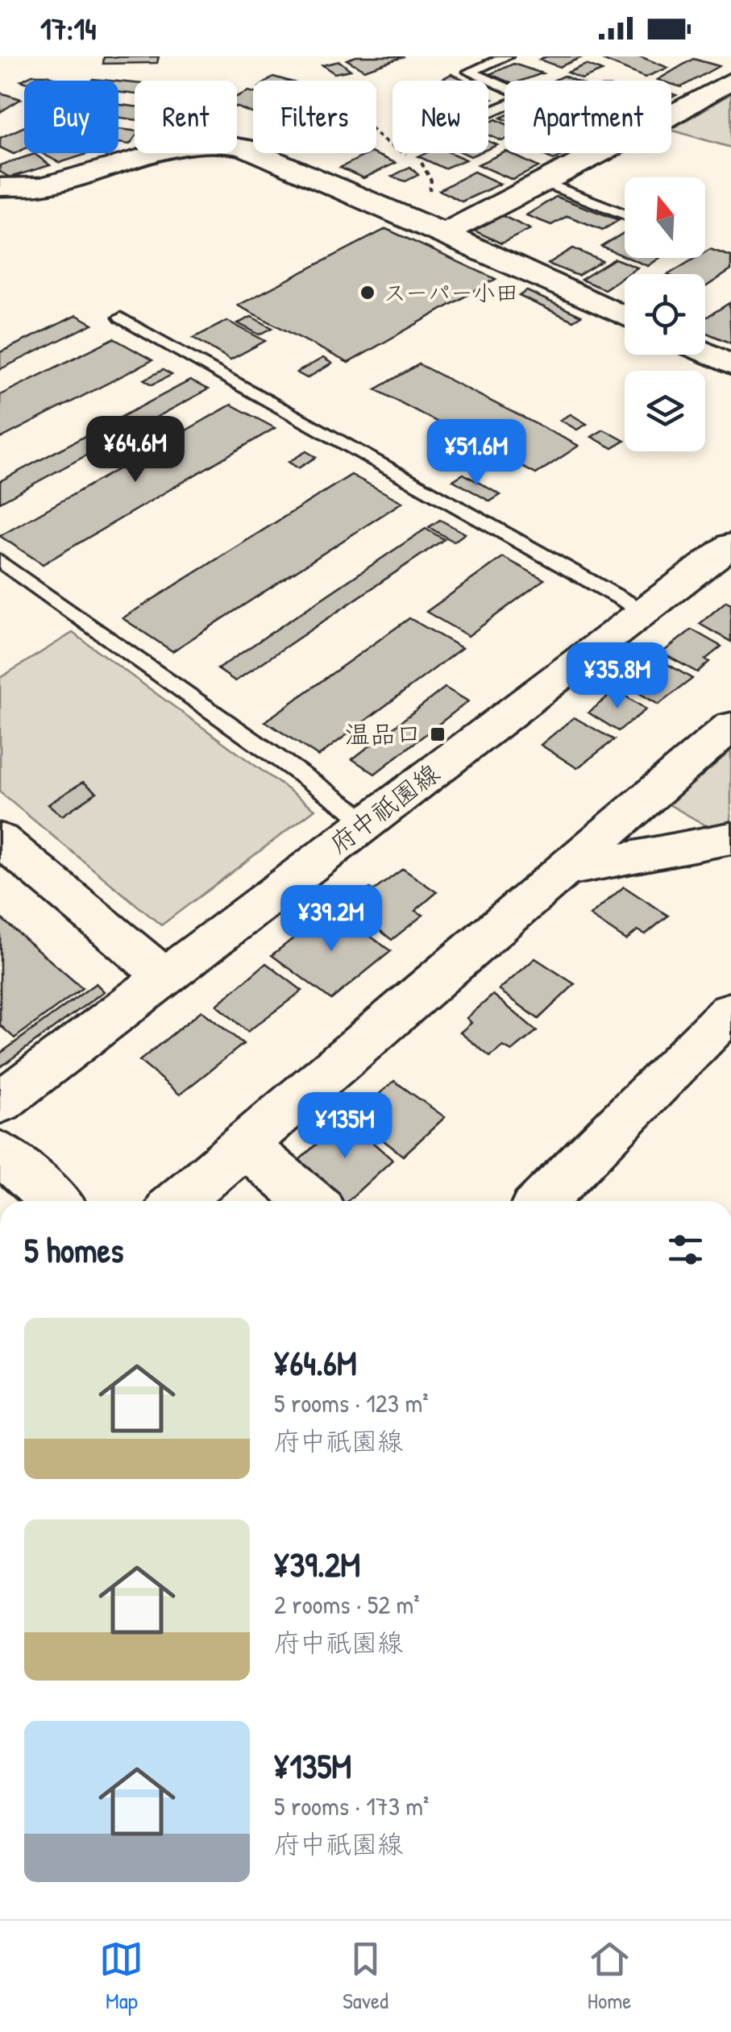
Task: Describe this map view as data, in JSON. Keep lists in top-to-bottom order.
{
  "streets": {
    "street": ["府中祇園線"]
  },
  "places": {
    "other": ["スーパー小田"],
    "transit": ["温品口"]
  },
  "north": "top",
  "page": {
    "status": "17:14",
    "chip": [
      "Buy",
      "Rent",
      "Filters",
      "New",
      "Apartment"
    ],
    "price": [
      "¥64.6M",
      "¥51.6M",
      "¥35.8M",
      "¥39.2M",
      "¥135M"
    ],
    "heading": "5 homes",
    "list": [
      {
        "name": "¥64.6M",
        "note": "5 rooms · 123 m² · 府中祇園線"
      },
      {
        "name": "¥39.2M",
        "note": "2 rooms · 52 m² · 府中祇園線"
      },
      {
        "name": "¥135M",
        "note": "5 rooms · 173 m² · 府中祇園線"
      }
    ],
    "tabs": ["Map", "Saved", "Home"]
  }
}
